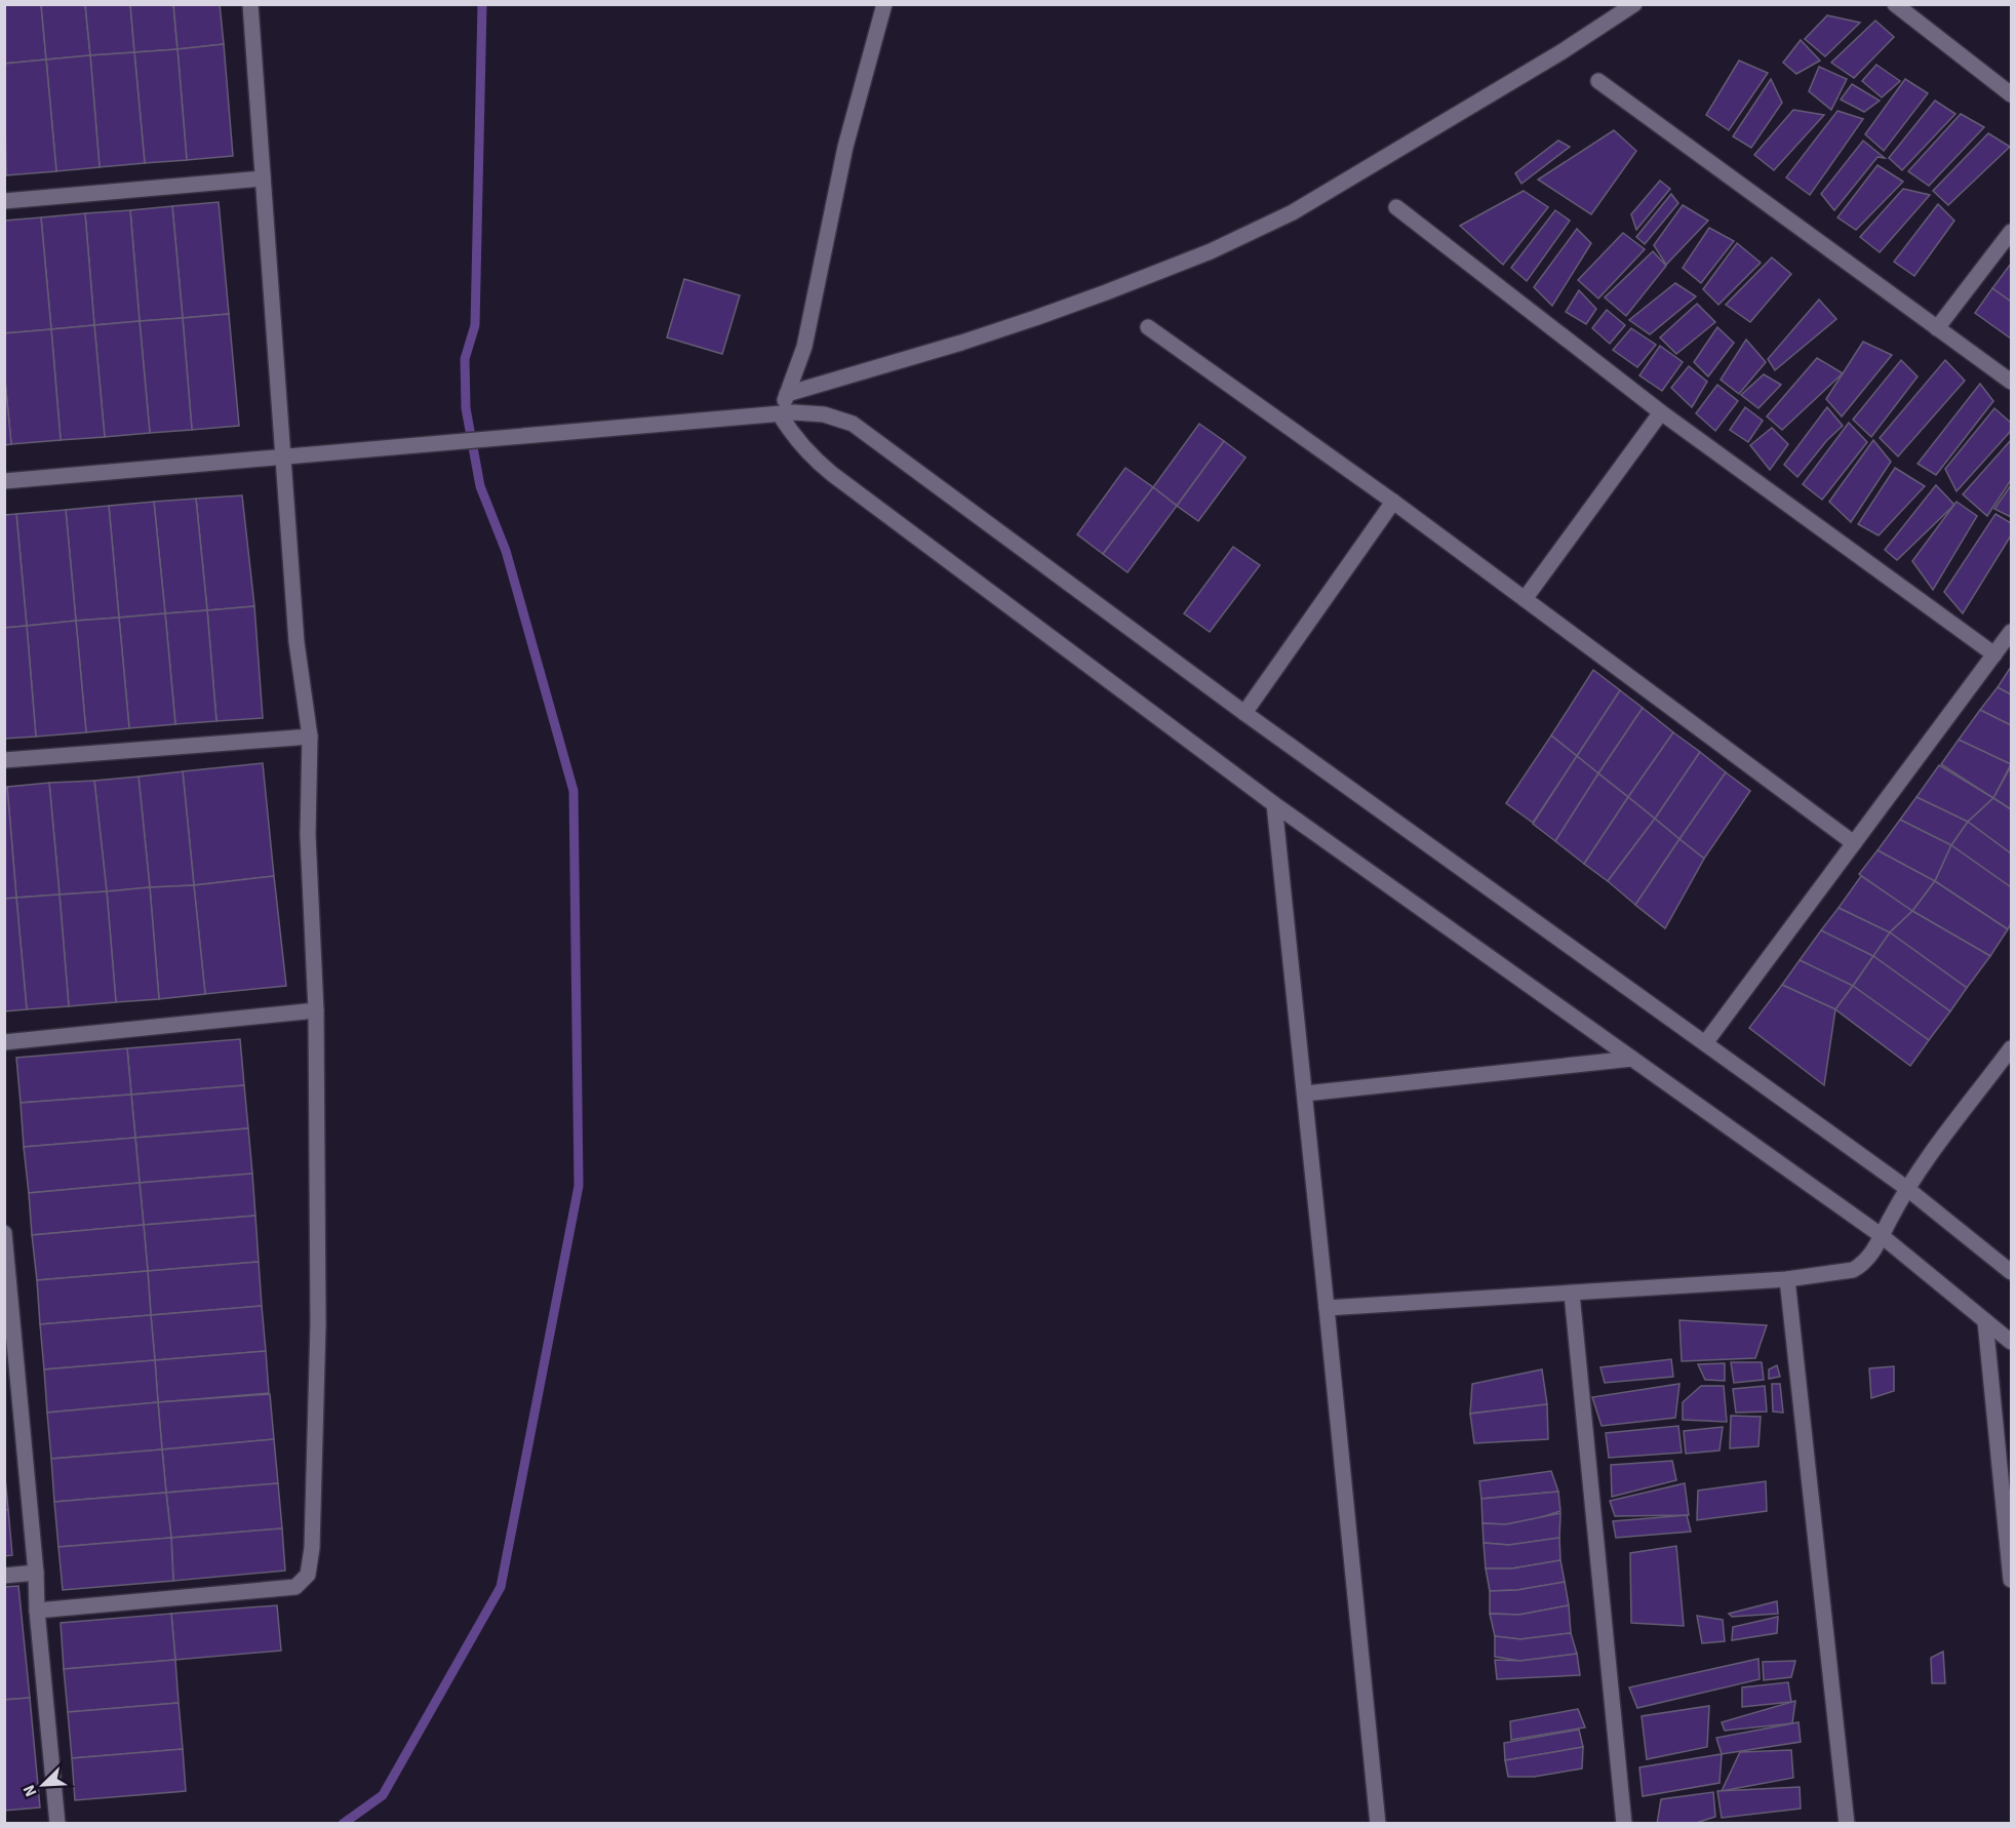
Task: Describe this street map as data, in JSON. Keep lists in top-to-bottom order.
{
  "north": "bottom left"
}
